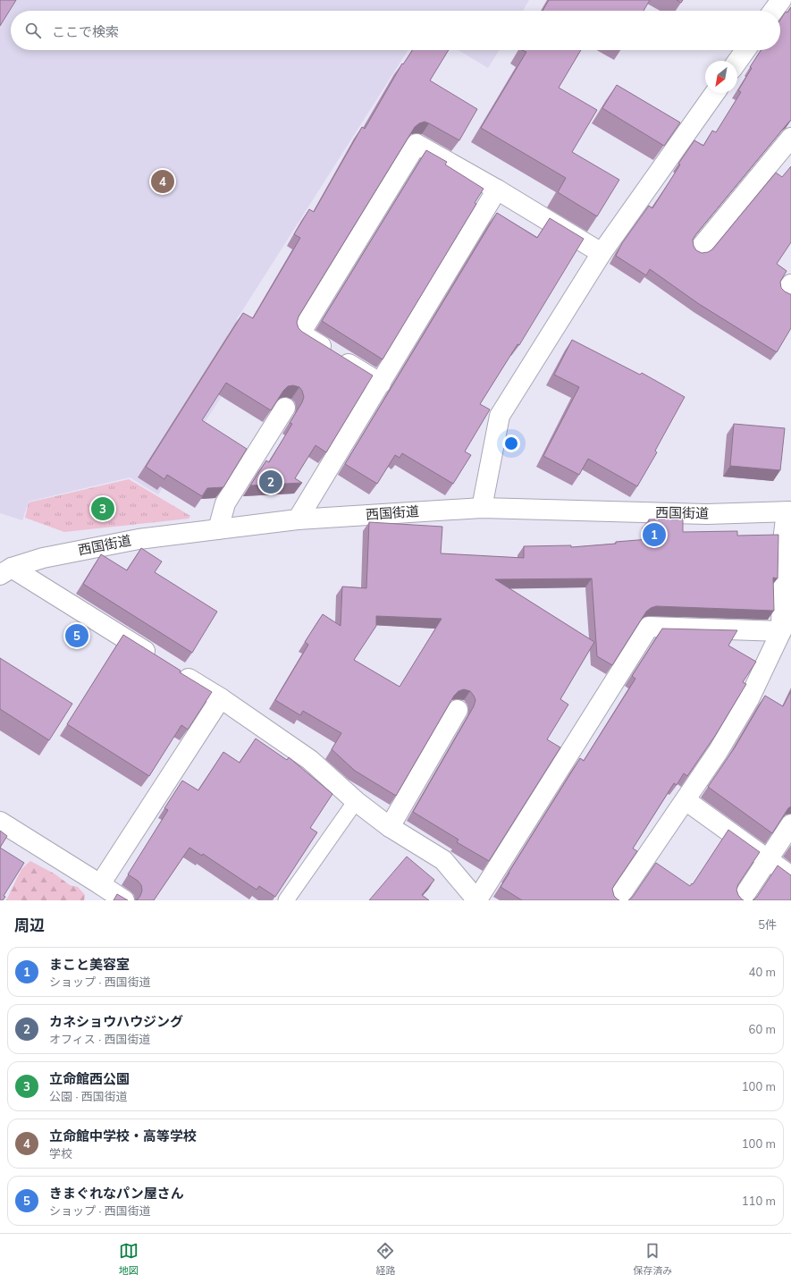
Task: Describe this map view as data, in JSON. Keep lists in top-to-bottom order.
{
  "streets": {
    "street": ["西国街道"]
  },
  "north": "bottom left",
  "page": {
    "search": "ここで検索",
    "pins": [
      "4",
      "2",
      "3",
      "1",
      "5"
    ],
    "heading": ["周辺", "5件"],
    "list": [
      {
        "mark": "1",
        "name": "まこと美容室",
        "note": "ショップ · 西国街道",
        "value": "40 m"
      },
      {
        "mark": "2",
        "name": "カネショウハウジング",
        "note": "オフィス · 西国街道",
        "value": "60 m"
      },
      {
        "mark": "3",
        "name": "立命館西公園",
        "note": "公園 · 西国街道",
        "value": "100 m"
      },
      {
        "mark": "4",
        "name": "立命館中学校・高等学校",
        "note": "学校",
        "value": "100 m"
      },
      {
        "mark": "5",
        "name": "きまぐれなパン屋さん",
        "note": "ショップ · 西国街道",
        "value": "110 m"
      }
    ],
    "nav": ["地図", "経路", "保存済み"]
  }
}
